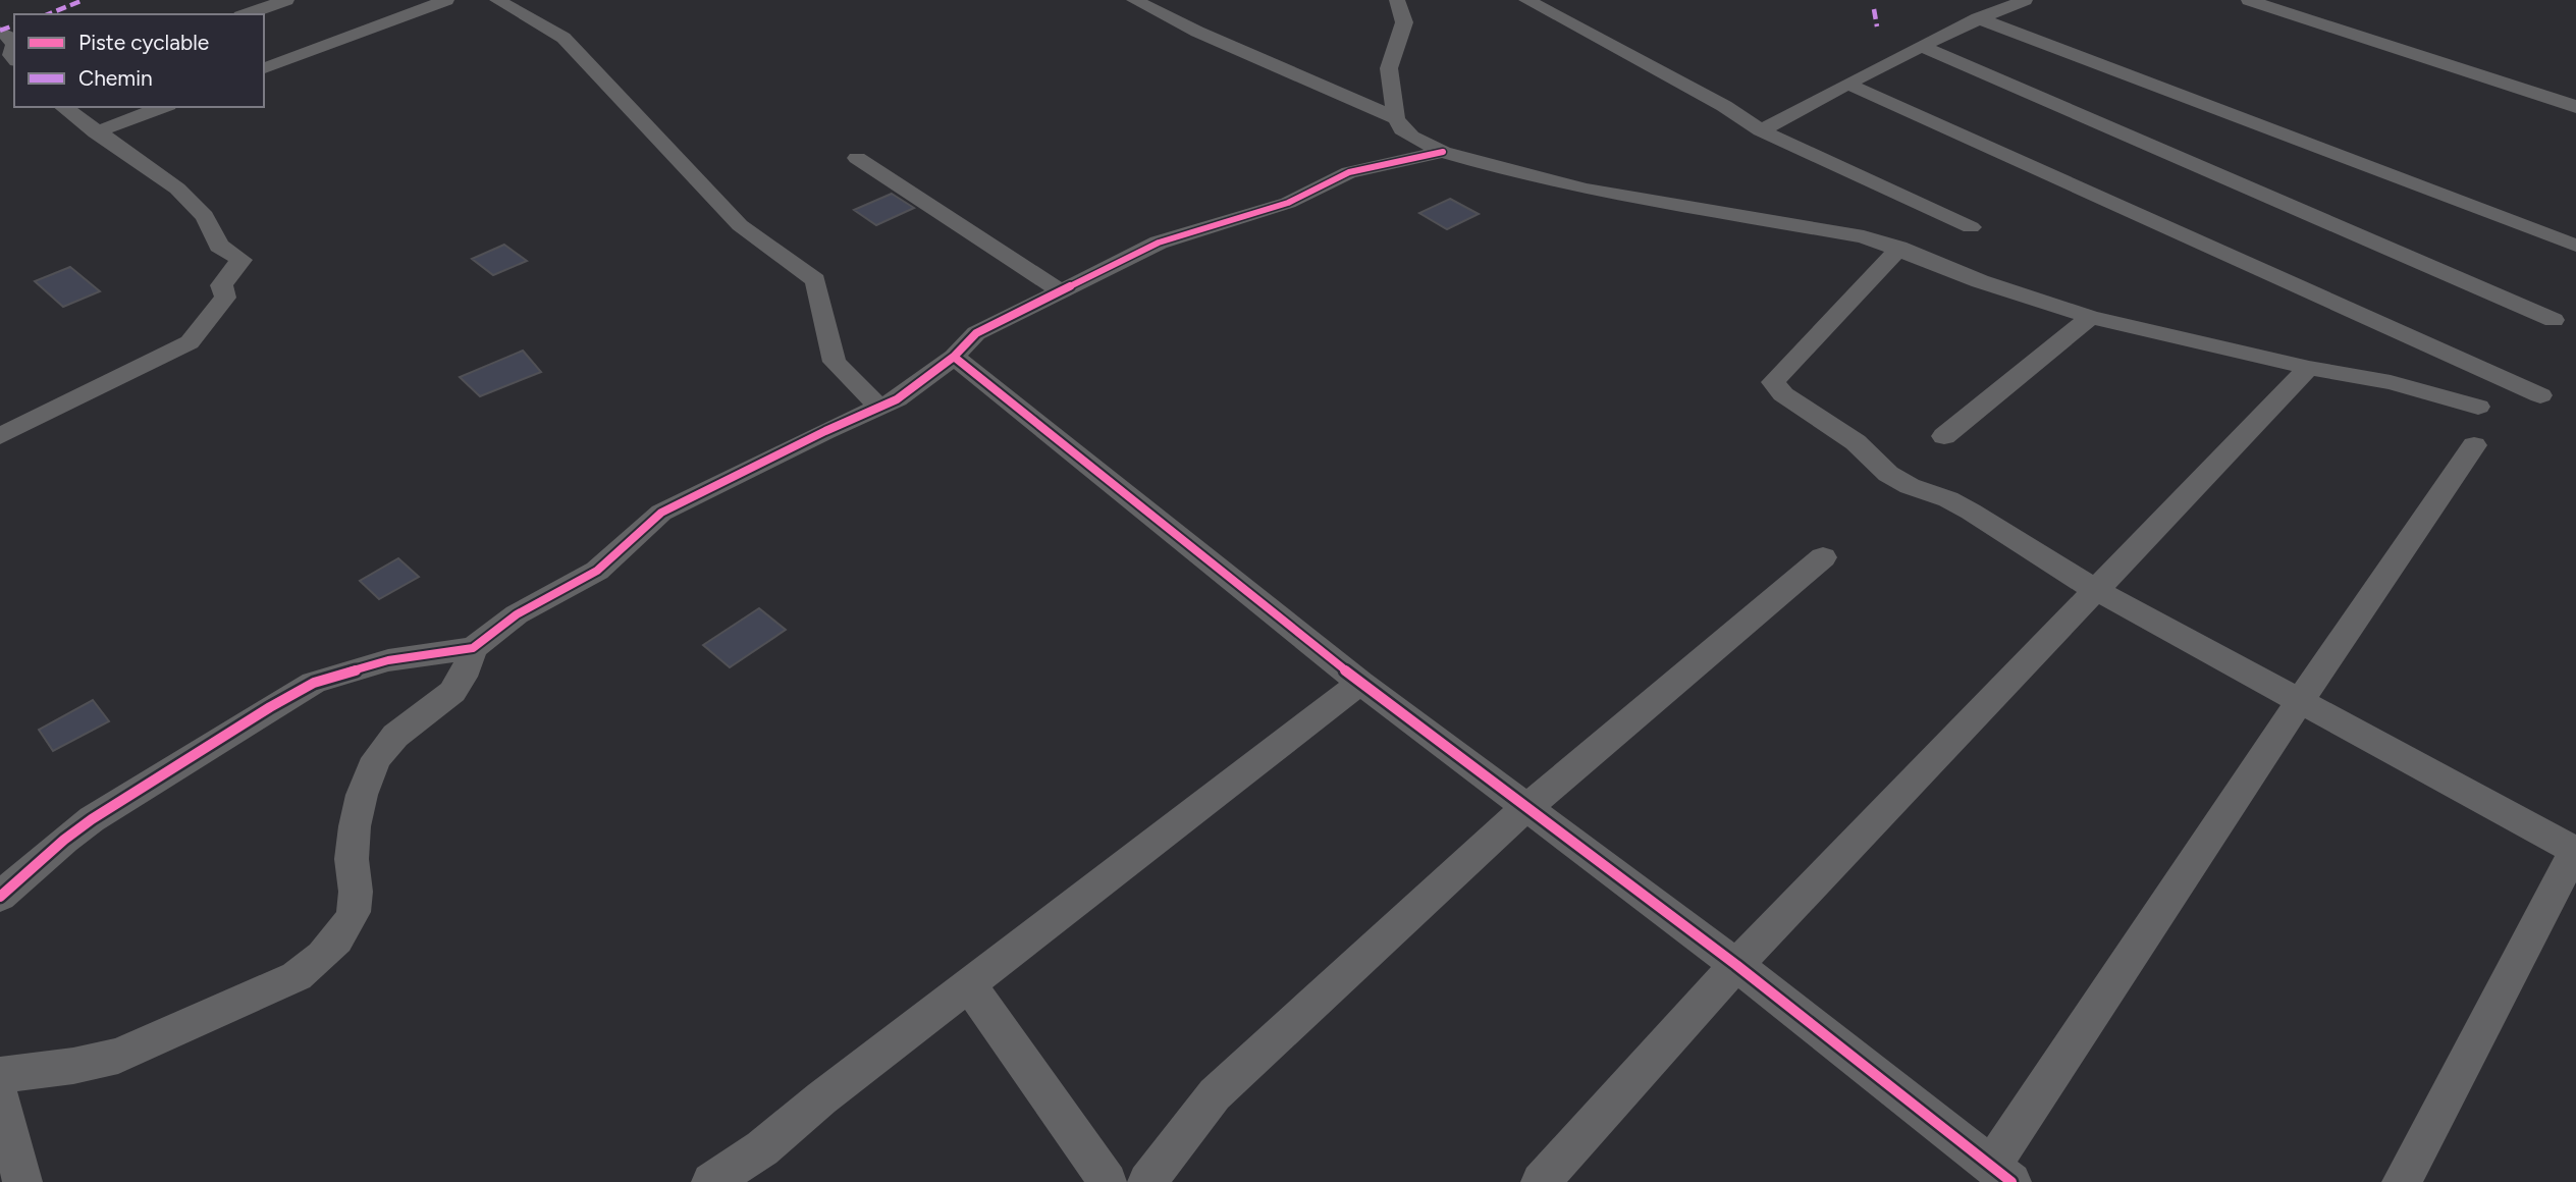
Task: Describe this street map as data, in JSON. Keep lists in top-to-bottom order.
{
  "legend": ["Piste cyclable", "Chemin"]
}
